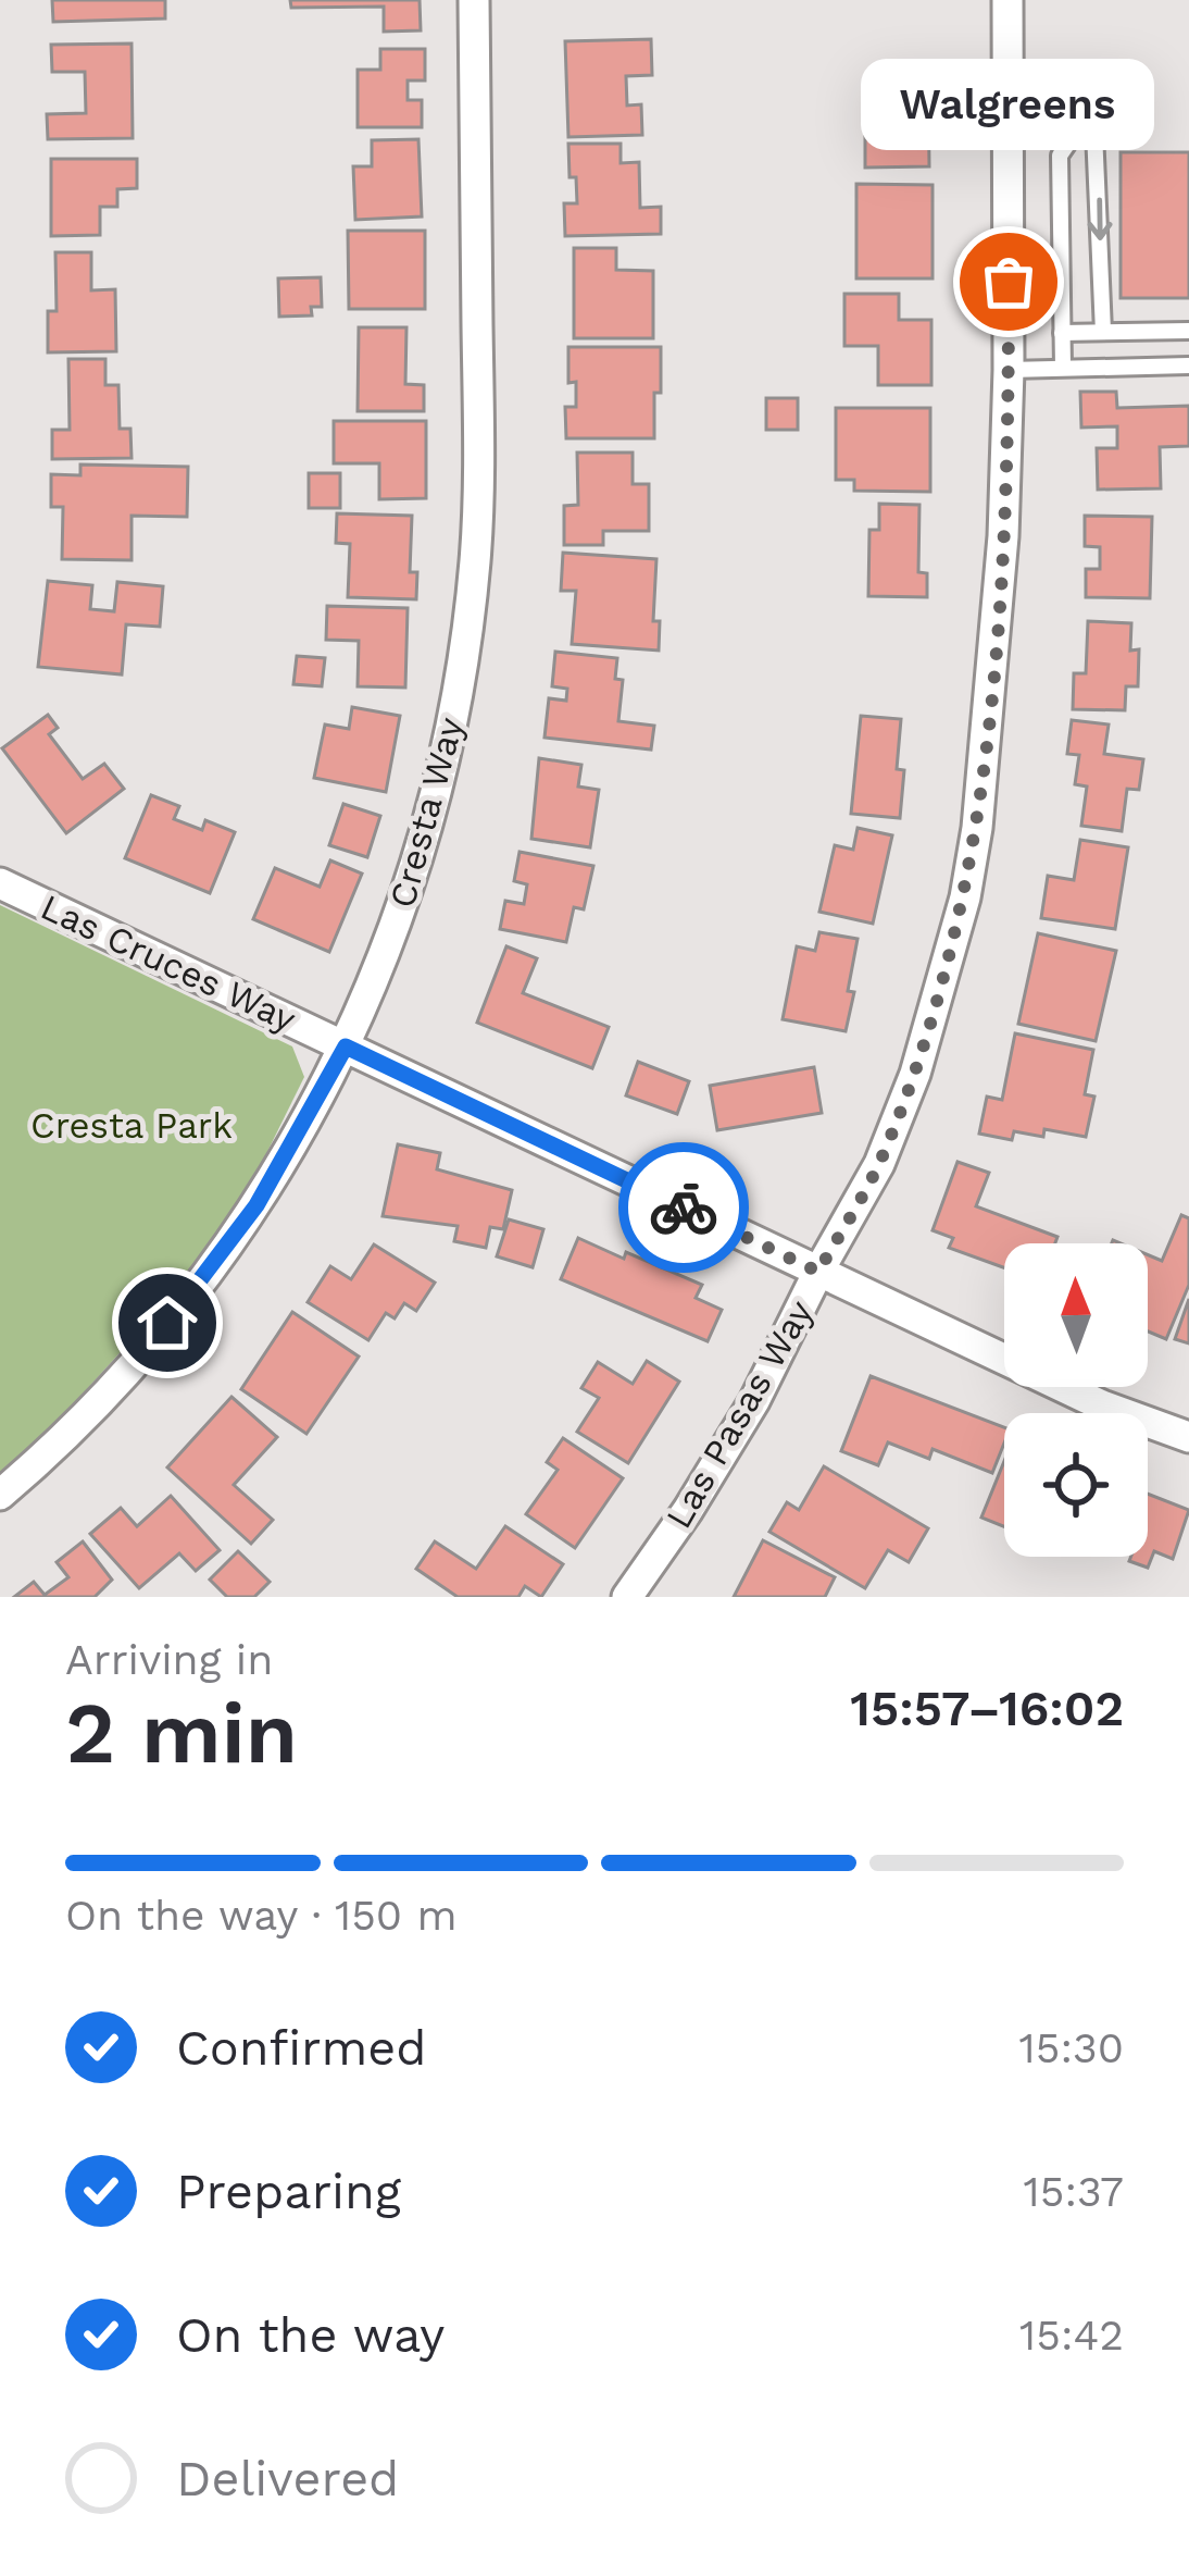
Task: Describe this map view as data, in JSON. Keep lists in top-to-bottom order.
{
  "streets": {
    "street": ["Cresta Way", "Las Cruces Way", "Las Pasas Way"]
  },
  "crossings": [
    ["Cresta Way", "Las Cruces Way"],
    ["Las Cruces Way", "Las Pasas Way"]
  ],
  "parks": ["Cresta Park"],
  "places": ["Walgreens"],
  "north": "top",
  "page": {
    "bubble": "Walgreens",
    "heading": ["2 min", "Arriving in", "15:57–16:02"],
    "bar": "On the way · 150 m",
    "list": [
      ["Confirmed", "15:30"],
      ["Preparing", "15:37"],
      ["On the way", "15:42"],
      "Delivered"
    ]
  }
}
